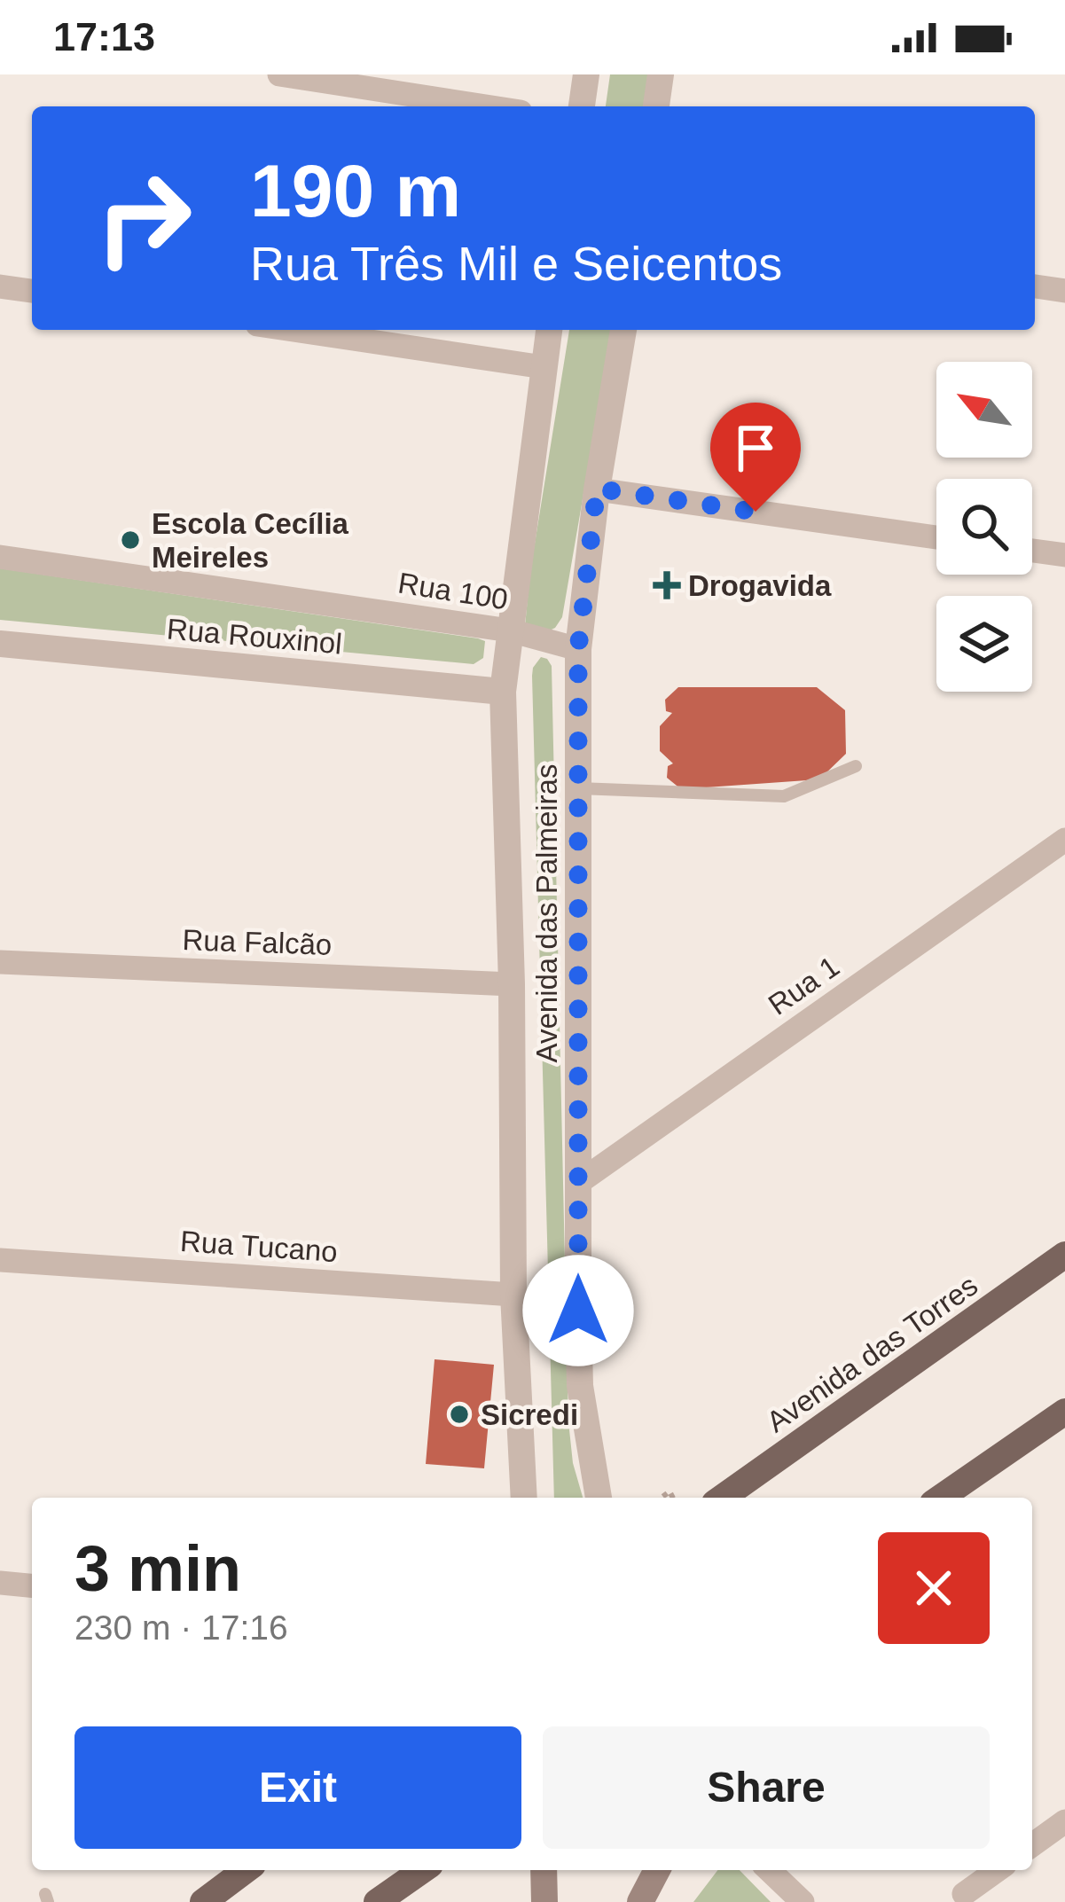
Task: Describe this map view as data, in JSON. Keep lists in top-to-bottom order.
{
  "streets": {
    "main road": ["Avenida das Torres"],
    "street": [
      "Rua 100",
      "Rua Rouxinol",
      "Avenida das Palmeiras",
      "Rua Falcão",
      "Rua 1",
      "Rua Tucano"
    ]
  },
  "crossings": [
    ["Rua 100", "Avenida das Palmeiras"],
    ["Rua Rouxinol", "Avenida das Palmeiras"],
    ["Avenida das Palmeiras", "Rua Falcão"],
    ["Avenida das Palmeiras", "Rua 1"],
    ["Avenida das Palmeiras", "Rua Tucano"]
  ],
  "places": {
    "other": ["Escola Cecília Meireles", "Sicredi"],
    "health": ["Drogavida"]
  },
  "north": "top left",
  "page": {
    "status": "17:13",
    "turn": ["190 m", "Rua Três Mil e Seicentos"],
    "heading": ["3 min", "230 m · 17:16"],
    "buttons": ["Exit", "Share"]
  }
}
